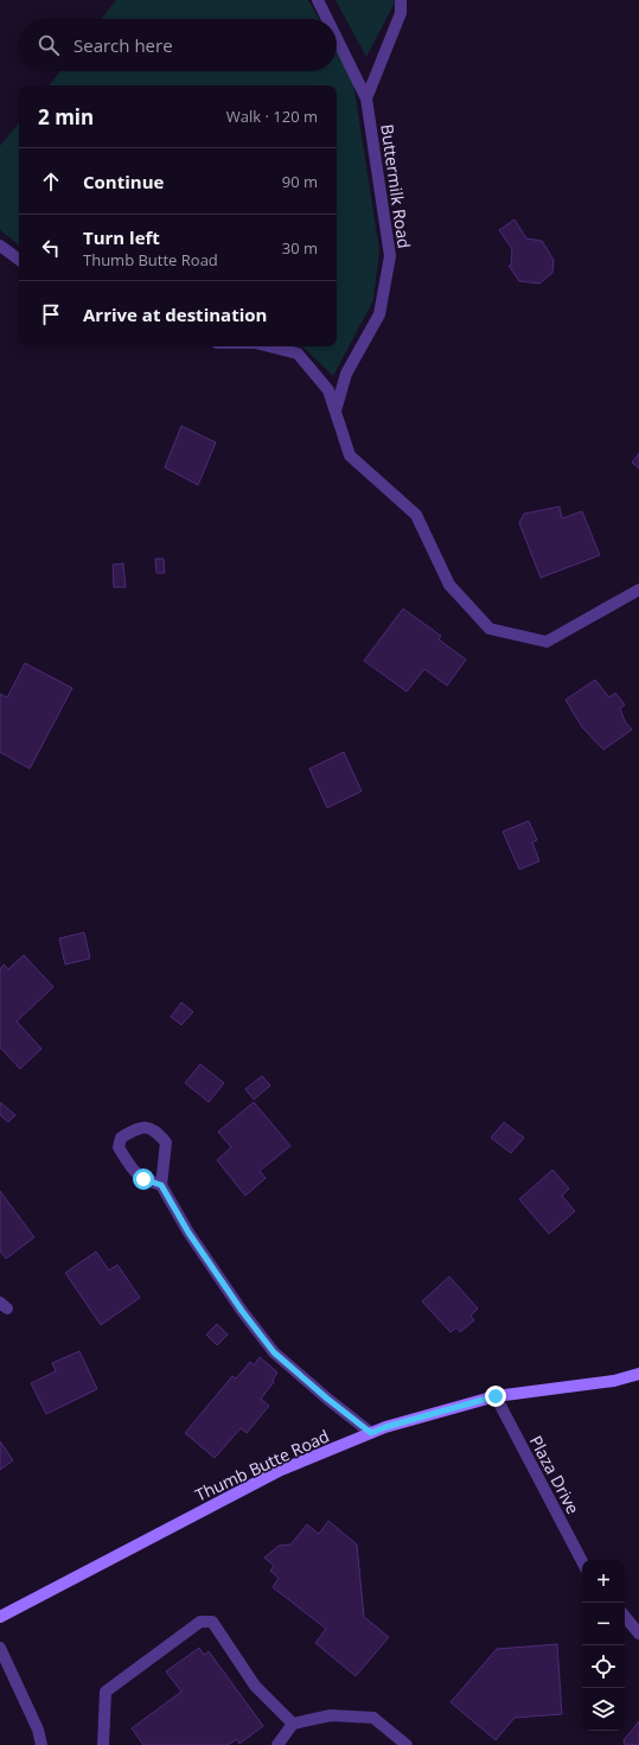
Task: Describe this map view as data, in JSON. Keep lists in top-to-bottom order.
{
  "streets": {
    "street": ["Buttermilk Road", "Thumb Butte Road", "Plaza Drive"]
  },
  "crossings": [
    ["Thumb Butte Road", "Plaza Drive"]
  ],
  "page": {
    "search": "Search here",
    "heading": ["2 min", "Walk · 120 m"],
    "list": [
      ["Continue", "90 m"],
      ["Turn left", "Thumb Butte Road", "30 m"],
      "Arrive at destination"
    ],
    "map_buttons": ["+", "−"]
  }
}
